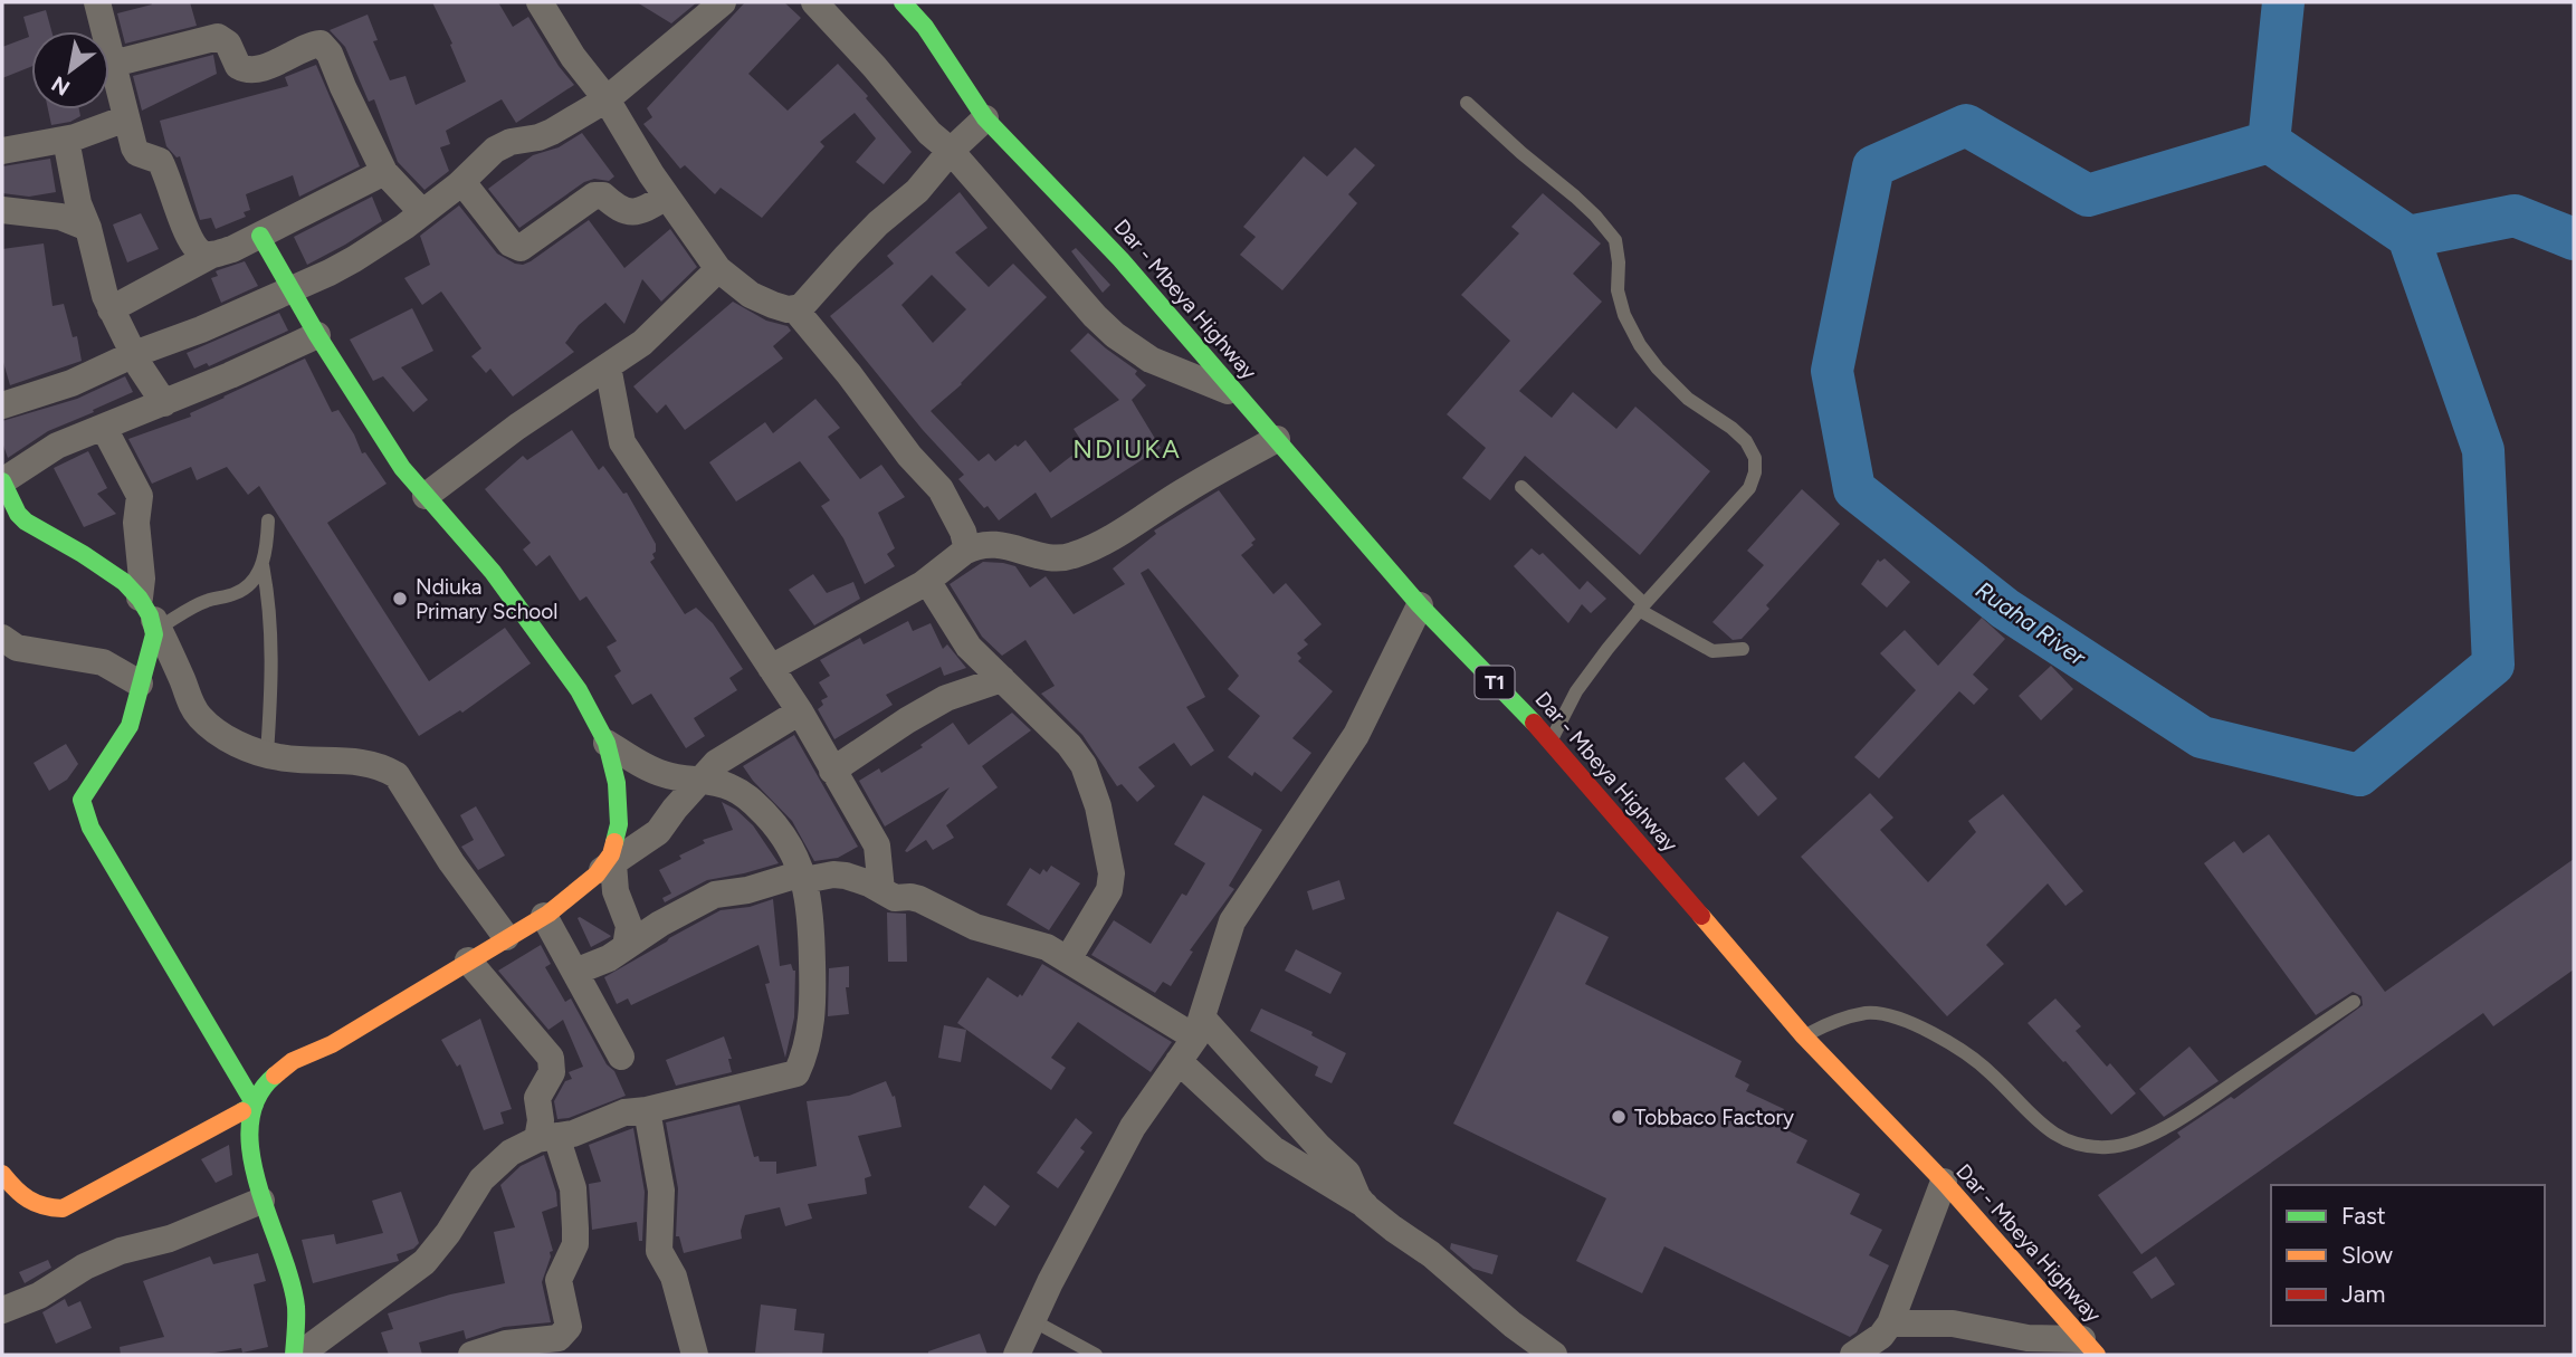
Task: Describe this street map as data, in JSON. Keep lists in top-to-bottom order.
{
  "streets": {
    "main road": ["Dar - Mbeya Highway", "T1"]
  },
  "districts": ["NDIUKA"],
  "water": ["Ruaha River"],
  "places": ["Ndiuka Primary School", "Tobbaco Factory"],
  "legend": ["Fast", "Slow", "Jam"],
  "north": "bottom left"
}
